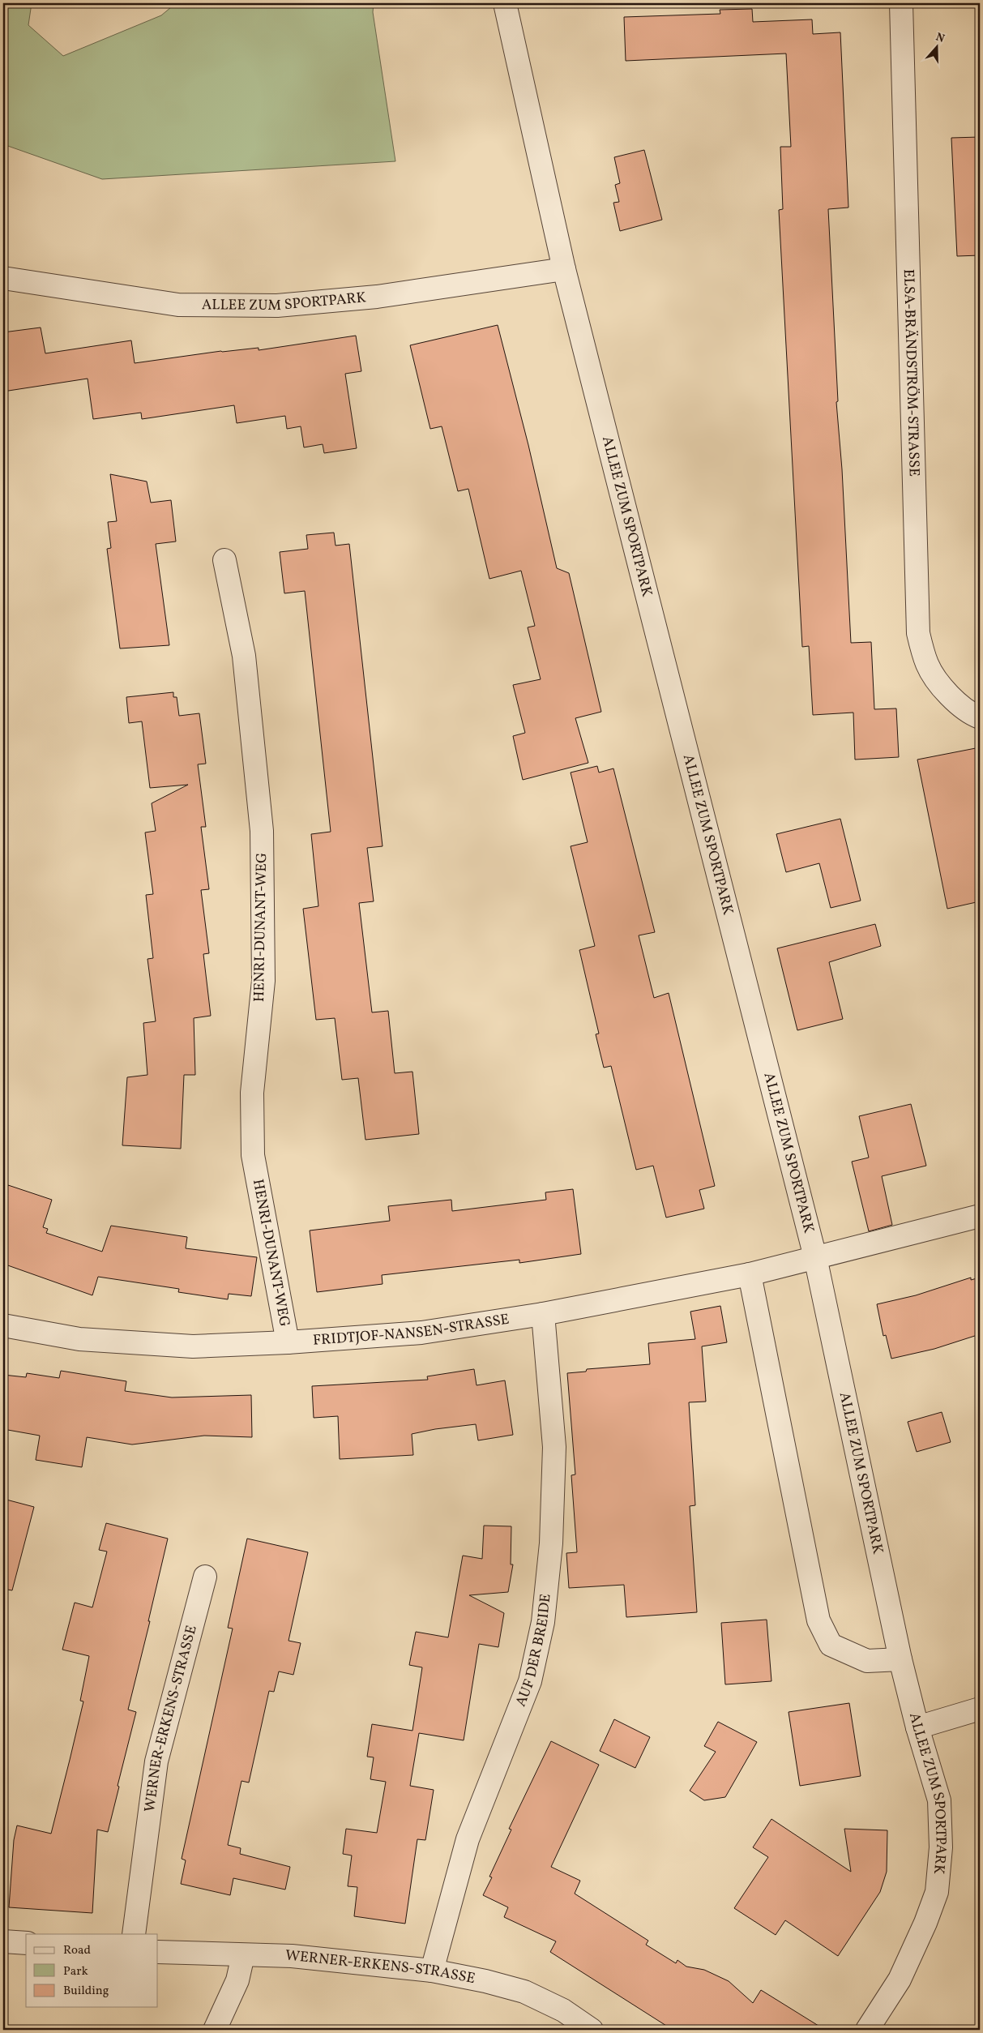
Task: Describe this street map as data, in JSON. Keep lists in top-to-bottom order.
{
  "streets": {
    "street": [
      "ALLEE ZUM SPORTPARK",
      "ELSA-BRÄNDSTRÖM-STRASSE",
      "HENRI-DUNANT-WEG",
      "FRIDTJOF-NANSEN-STRASSE",
      "AUF DER BREIDE",
      "WERNER-ERKENS-STRASSE"
    ]
  },
  "crossings": [
    ["ALLEE ZUM SPORTPARK", "FRIDTJOF-NANSEN-STRASSE"],
    ["HENRI-DUNANT-WEG", "FRIDTJOF-NANSEN-STRASSE"],
    ["FRIDTJOF-NANSEN-STRASSE", "AUF DER BREIDE"],
    ["AUF DER BREIDE", "WERNER-ERKENS-STRASSE"]
  ],
  "legend": ["Road", "Park", "Building"],
  "north": "top"
}
